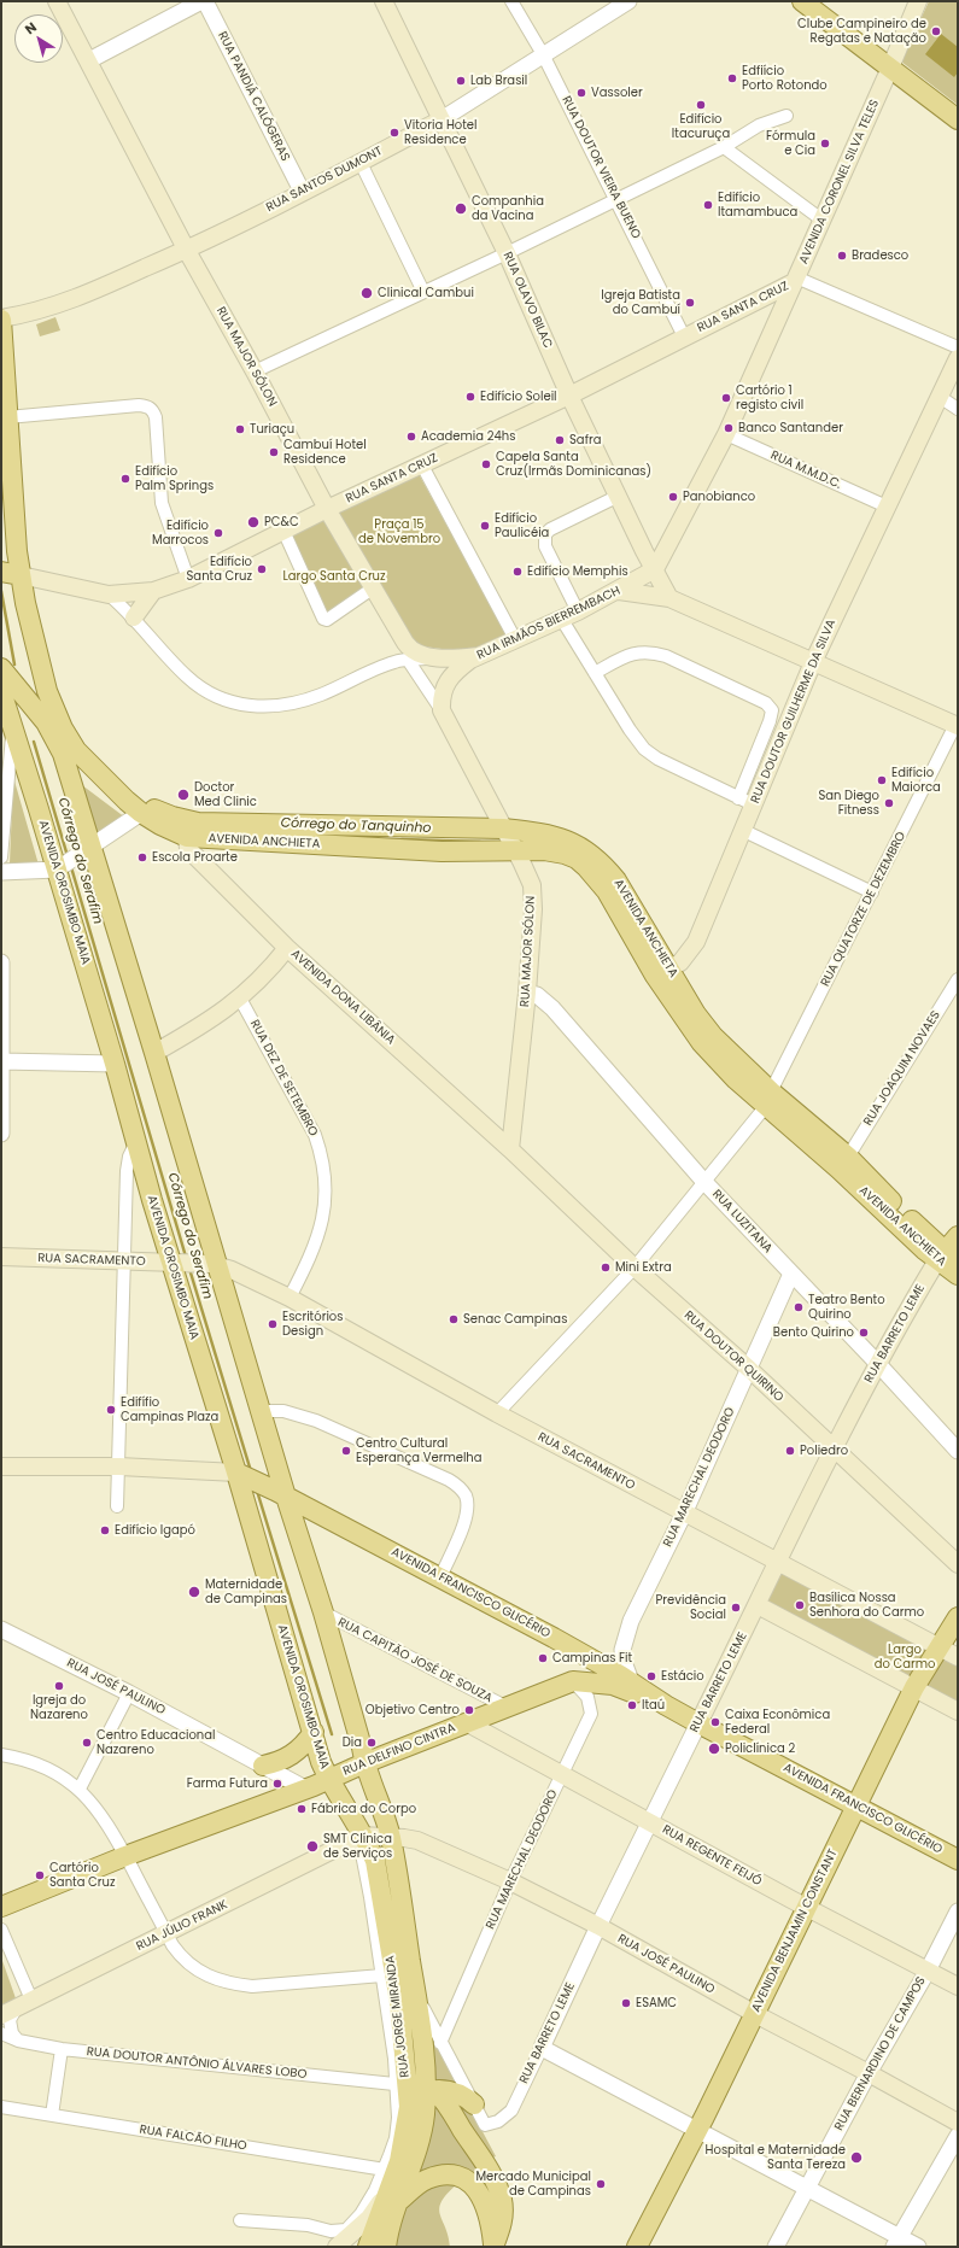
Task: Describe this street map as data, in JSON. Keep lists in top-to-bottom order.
{
  "streets": {
    "main road": [
      "RUA SANTOS DUMONT",
      "AVENIDA CORONEL SILVA TELES",
      "RUA OLAVO BILAC",
      "RUA SANTA CRUZ",
      "RUA MAJOR SÓLON",
      "RUA IRMÃOS BIERREMBACH",
      "RUA DOUTOR GUILHERME DA SILVA",
      "AVENIDA ANCHIETA",
      "AVENIDA OROSIMBO MAIA",
      "AVENIDA DONA LIBÂNIA",
      "RUA SACRAMENTO",
      "RUA BARRETO LEME",
      "RUA DOUTOR QUIRINO",
      "AVENIDA FRANCISCO GLICÉRIO",
      "RUA JOSÉ PAULINO",
      "RUA DELFINO CINTRA",
      "RUA REGENTE FEIJÓ",
      "RUA JÚLIO FRANK",
      "AVENIDA BENJAMIN CONSTANT",
      "RUA JORGE MIRANDA"
    ],
    "street": [
      "RUA PANDIÁ CALÓGERAS",
      "RUA DOUTOR VIEIRA BUENO",
      "RUA M.M.D.C.",
      "RUA QUATORZE DE DEZEMBRO",
      "RUA JOAQUIM NOVAES",
      "RUA DEZ DE SETEMBRO",
      "RUA LUZITANA",
      "RUA MARECHAL DEODORO",
      "RUA CAPITÃO JOSÉ DE SOUZA",
      "RUA BERNARDINO DE CAMPOS",
      "RUA DOUTOR ANTÔNIO ÁLVARES LOBO",
      "RUA FALCÃO FILHO"
    ]
  },
  "crossings": [
    ["RUA PANDIÁ CALÓGERAS", "RUA SANTOS DUMONT"],
    ["RUA DOUTOR VIEIRA BUENO", "RUA SANTOS DUMONT"],
    ["RUA DOUTOR VIEIRA BUENO", "RUA SANTA CRUZ"],
    ["RUA SANTOS DUMONT", "RUA OLAVO BILAC"],
    ["RUA SANTOS DUMONT", "RUA MAJOR SÓLON"],
    ["AVENIDA CORONEL SILVA TELES", "RUA OLAVO BILAC"],
    ["AVENIDA CORONEL SILVA TELES", "RUA SANTA CRUZ"],
    ["AVENIDA CORONEL SILVA TELES", "RUA M.M.D.C."],
    ["AVENIDA CORONEL SILVA TELES", "RUA IRMÃOS BIERREMBACH"],
    ["RUA OLAVO BILAC", "RUA SANTA CRUZ"],
    ["RUA OLAVO BILAC", "RUA IRMÃOS BIERREMBACH"],
    ["RUA SANTA CRUZ", "RUA MAJOR SÓLON"],
    ["RUA MAJOR SÓLON", "RUA IRMÃOS BIERREMBACH"],
    ["RUA MAJOR SÓLON", "AVENIDA ANCHIETA"],
    ["RUA MAJOR SÓLON", "AVENIDA DONA LIBÂNIA"],
    ["RUA MAJOR SÓLON", "RUA LUZITANA"],
    ["RUA MAJOR SÓLON", "RUA DOUTOR QUIRINO"],
    ["RUA M.M.D.C.", "RUA DOUTOR GUILHERME DA SILVA"],
    ["RUA DOUTOR GUILHERME DA SILVA", "AVENIDA ANCHIETA"],
    ["AVENIDA ANCHIETA", "RUA QUATORZE DE DEZEMBRO"],
    ["AVENIDA ANCHIETA", "AVENIDA DONA LIBÂNIA"],
    ["AVENIDA ANCHIETA", "RUA JOAQUIM NOVAES"],
    ["AVENIDA ANCHIETA", "RUA BARRETO LEME"],
    ["AVENIDA OROSIMBO MAIA", "RUA SACRAMENTO"],
    ["AVENIDA OROSIMBO MAIA", "AVENIDA FRANCISCO GLICÉRIO"],
    ["AVENIDA OROSIMBO MAIA", "RUA JOSÉ PAULINO"],
    ["AVENIDA OROSIMBO MAIA", "RUA DELFINO CINTRA"],
    ["AVENIDA OROSIMBO MAIA", "RUA JÚLIO FRANK"],
    ["AVENIDA OROSIMBO MAIA", "RUA JORGE MIRANDA"],
    ["RUA QUATORZE DE DEZEMBRO", "RUA LUZITANA"],
    ["RUA QUATORZE DE DEZEMBRO", "RUA SACRAMENTO"],
    ["RUA QUATORZE DE DEZEMBRO", "RUA DOUTOR QUIRINO"],
    ["AVENIDA DONA LIBÂNIA", "RUA DOUTOR QUIRINO"],
    ["RUA DEZ DE SETEMBRO", "RUA SACRAMENTO"],
    ["RUA LUZITANA", "RUA BARRETO LEME"],
    ["RUA LUZITANA", "RUA MARECHAL DEODORO"],
    ["RUA SACRAMENTO", "RUA BARRETO LEME"],
    ["RUA SACRAMENTO", "RUA MARECHAL DEODORO"],
    ["RUA SACRAMENTO", "AVENIDA BENJAMIN CONSTANT"],
    ["RUA BARRETO LEME", "RUA DOUTOR QUIRINO"],
    ["RUA BARRETO LEME", "AVENIDA FRANCISCO GLICÉRIO"],
    ["RUA BARRETO LEME", "RUA JOSÉ PAULINO"],
    ["RUA BARRETO LEME", "RUA REGENTE FEIJÓ"],
    ["RUA BARRETO LEME", "RUA JORGE MIRANDA"],
    ["RUA DOUTOR QUIRINO", "RUA MARECHAL DEODORO"],
    ["RUA MARECHAL DEODORO", "AVENIDA FRANCISCO GLICÉRIO"],
    ["RUA MARECHAL DEODORO", "RUA JOSÉ PAULINO"],
    ["RUA MARECHAL DEODORO", "RUA DELFINO CINTRA"],
    ["RUA MARECHAL DEODORO", "RUA REGENTE FEIJÓ"],
    ["RUA MARECHAL DEODORO", "RUA JORGE MIRANDA"],
    ["AVENIDA FRANCISCO GLICÉRIO", "RUA DELFINO CINTRA"],
    ["AVENIDA FRANCISCO GLICÉRIO", "AVENIDA BENJAMIN CONSTANT"],
    ["RUA CAPITÃO JOSÉ DE SOUZA", "RUA DELFINO CINTRA"],
    ["RUA JOSÉ PAULINO", "RUA DELFINO CINTRA"],
    ["RUA JOSÉ PAULINO", "RUA JÚLIO FRANK"],
    ["RUA JOSÉ PAULINO", "AVENIDA BENJAMIN CONSTANT"],
    ["RUA JOSÉ PAULINO", "RUA JORGE MIRANDA"],
    ["RUA JOSÉ PAULINO", "RUA BERNARDINO DE CAMPOS"],
    ["RUA DELFINO CINTRA", "RUA REGENTE FEIJÓ"],
    ["RUA REGENTE FEIJÓ", "AVENIDA BENJAMIN CONSTANT"],
    ["RUA REGENTE FEIJÓ", "RUA BERNARDINO DE CAMPOS"],
    ["RUA JÚLIO FRANK", "RUA JORGE MIRANDA"],
    ["RUA JORGE MIRANDA", "RUA DOUTOR ANTÔNIO ÁLVARES LOBO"],
    ["RUA JORGE MIRANDA", "RUA FALCÃO FILHO"]
  ],
  "water": ["Córrego do Tanquinho", "Córrego do Serafim"],
  "parks": ["Praça 15 de Novembro", "Largo Santa Cruz", "Largo do Carmo"],
  "places": [
    "Clube Campineiro de Regatas e Natação",
    "Edfiício Porto Rotondo",
    "Lab Brasil",
    "Vassoler",
    "Edifício Itacuruça",
    "Vitoria Hotel Residence",
    "Fórmula e Cia",
    "Edifício Itamambuca",
    "Companhia da Vacina",
    "Bradesco",
    "Clinical Cambui",
    "Igreja Batista do Cambuí",
    "Edifício Soleil",
    "Cartório 1 registo civil",
    "Banco Santander",
    "Turiaçu",
    "Academia 24hs",
    "Safra",
    "Cambuí Hotel Residence",
    "Capela Santa Cruz(Irmãs Dominicanas)",
    "Edifício Palm Springs",
    "Panobianco",
    "PC&C",
    "Edifício Paulicéia",
    "Edifício Marrocos",
    "Edifício Santa Cruz",
    "Edifício Memphis",
    "Edifício Maiorca",
    "Doctor Med Clinic",
    "San Diego Fitness",
    "Escola Proarte",
    "Mini Extra",
    "Teatro Bento Quirino",
    "Senac Campinas",
    "Escritórios Design",
    "Bento Quirino",
    "Edifífio Campinas Plaza",
    "Centro Cultural Esperança Vermelha",
    "Poliedro",
    "Edifício Igapó",
    "Maternidade de Campinas",
    "Basílica Nossa Senhora do Carmo",
    "Previdência Social",
    "Campinas Fit",
    "Estácio",
    "Igreja do Nazareno",
    "Itaú",
    "Objetivo Centro",
    "Caixa Econômica Federal",
    "Centro Educacional Nazareno",
    "Dia",
    "Policlínica 2",
    "Farma Futura",
    "Fábrica do Corpo",
    "SMT Clínica de Serviços",
    "Cartório Santa Cruz",
    "ESAMC",
    "Hospital e Maternidade Santa Tereza",
    "Mercado Municipal de Campinas"
  ],
  "north": "top left"
}
